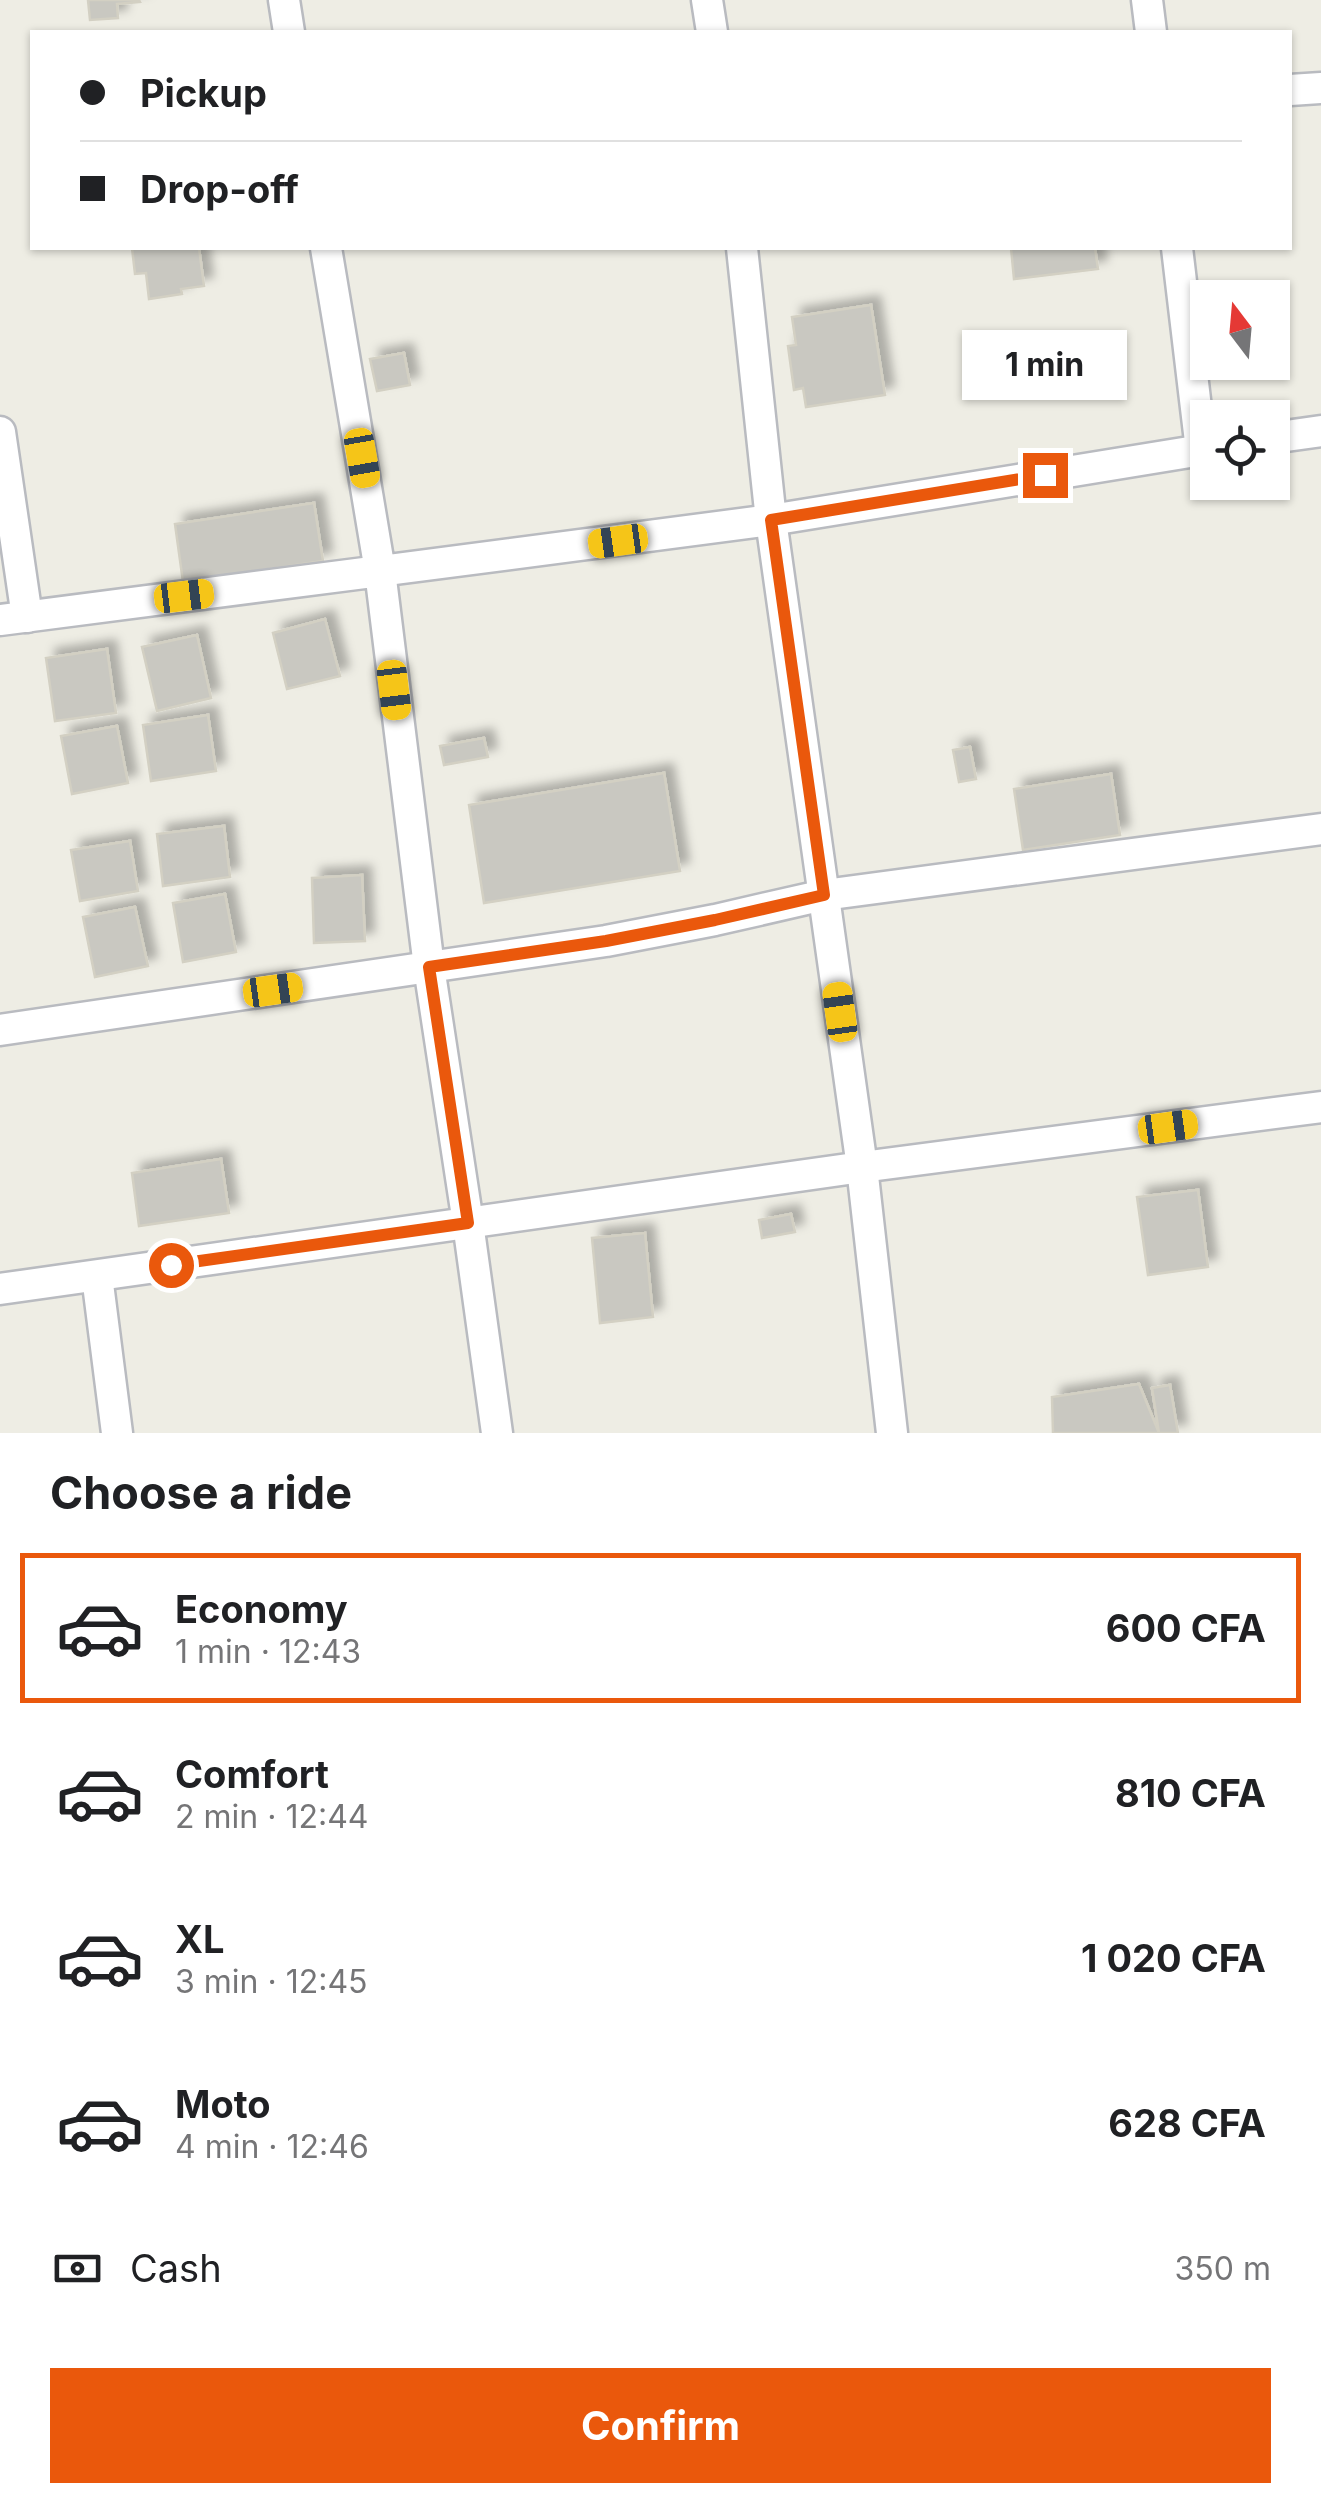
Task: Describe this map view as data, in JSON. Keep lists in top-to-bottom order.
{
  "north": "top",
  "page": {
    "banner": ["Pickup", "Drop-off"],
    "bubble": "1 min",
    "heading": "Choose a ride",
    "list": [
      {
        "name": "Economy",
        "note": "1 min · 12:43",
        "value": "600 CFA"
      },
      {
        "name": "Comfort",
        "note": "2 min · 12:44",
        "value": "810 CFA"
      },
      {
        "name": "XL",
        "note": "3 min · 12:45",
        "value": "1 020 CFA"
      },
      {
        "name": "Moto",
        "note": "4 min · 12:46",
        "value": "628 CFA"
      }
    ],
    "pay": ["Cash", "350 m"],
    "buttons": "Confirm"
  }
}
